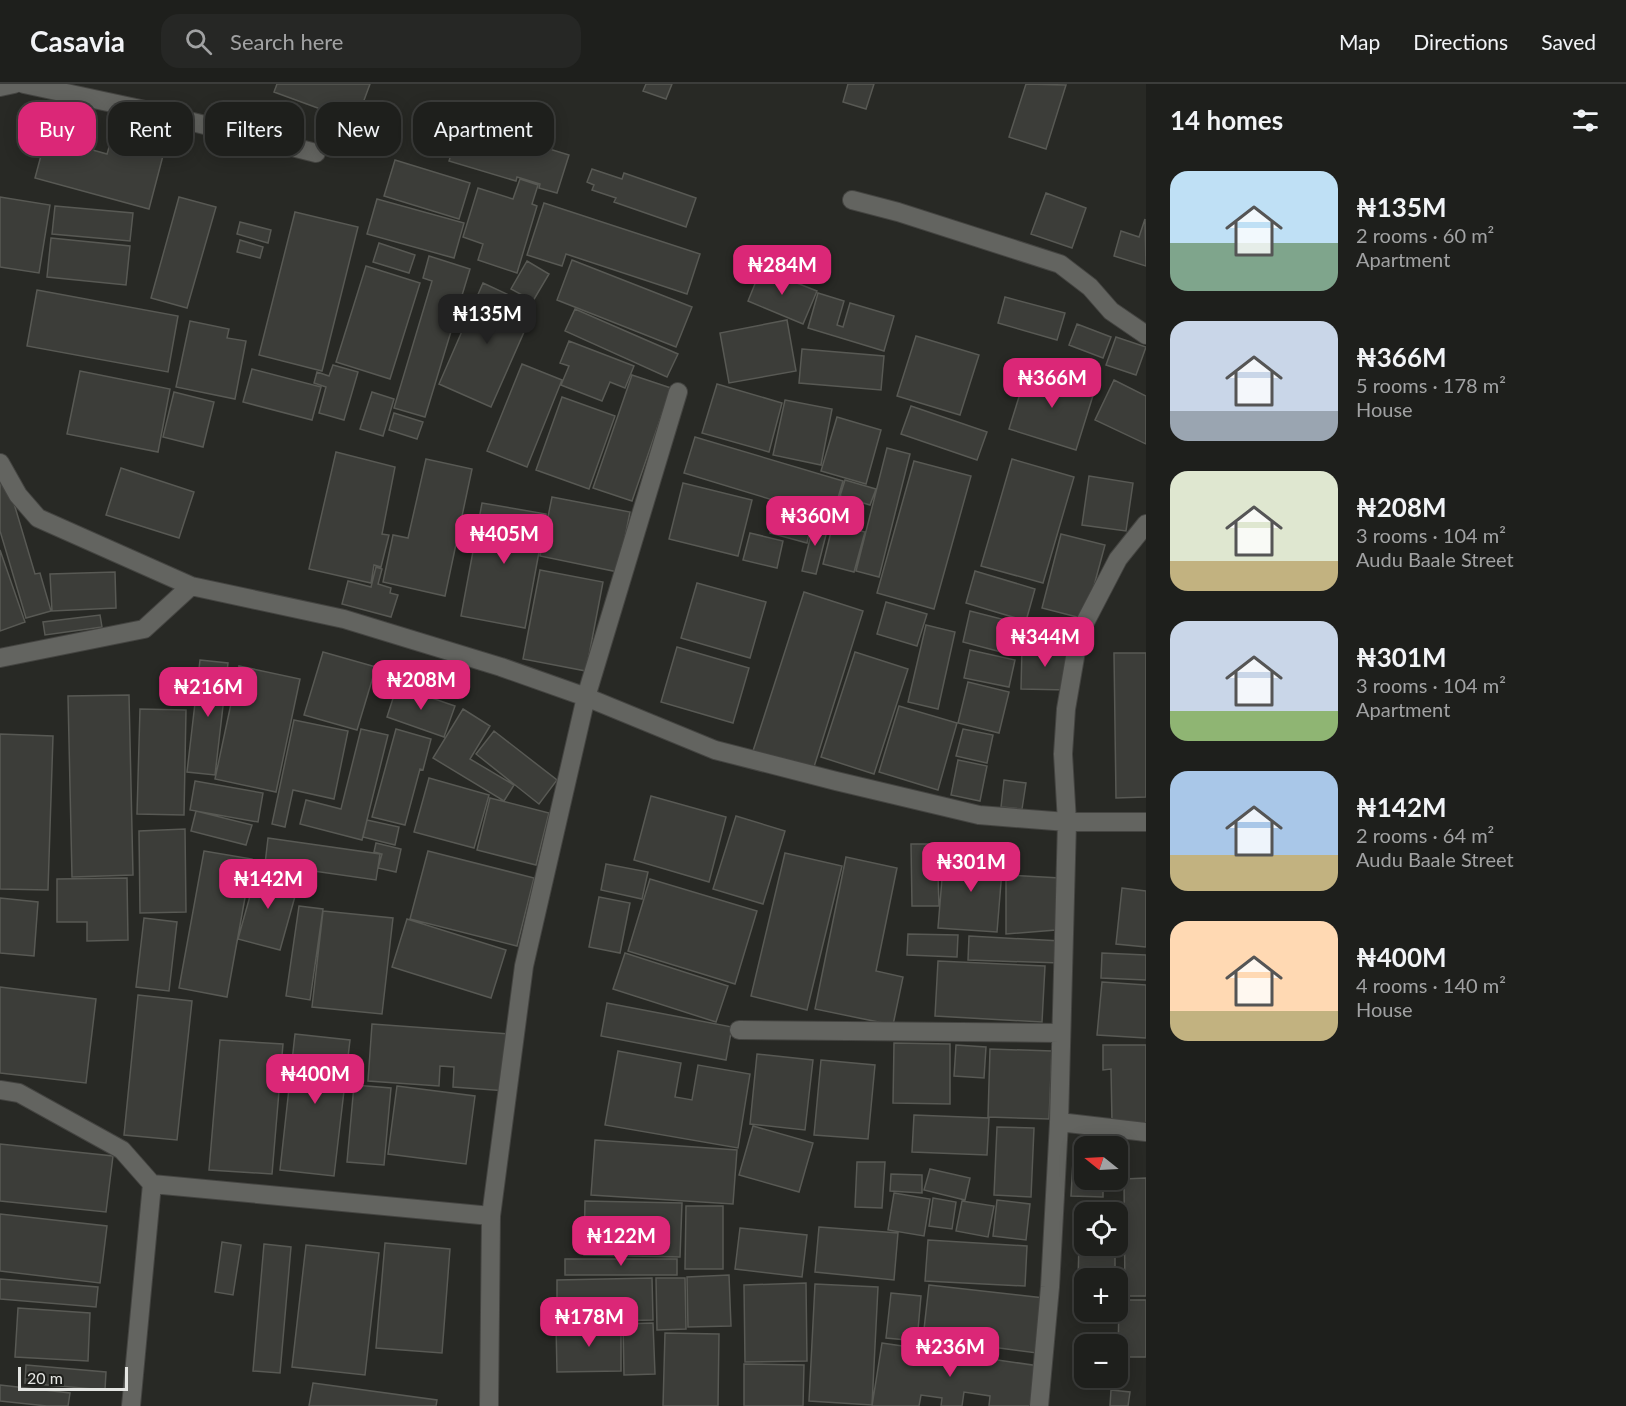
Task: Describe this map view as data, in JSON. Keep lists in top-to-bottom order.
{
  "scale_bar": "20 m",
  "north": "left",
  "page": {
    "header": "Casavia",
    "search": "Search here",
    "nav": ["Map", "Directions", "Saved"],
    "heading": "14 homes",
    "chip": [
      "Buy",
      "Rent",
      "Filters",
      "New",
      "Apartment"
    ],
    "list": [
      {
        "name": "₦135M",
        "note": "2 rooms · 60 m² · Apartment"
      },
      {
        "name": "₦366M",
        "note": "5 rooms · 178 m² · House"
      },
      {
        "name": "₦208M",
        "note": "3 rooms · 104 m² · Audu Baale Street"
      },
      {
        "name": "₦301M",
        "note": "3 rooms · 104 m² · Apartment"
      },
      {
        "name": "₦142M",
        "note": "2 rooms · 64 m² · Audu Baale Street"
      },
      {
        "name": "₦400M",
        "note": "4 rooms · 140 m² · House"
      }
    ],
    "price": [
      "₦284M",
      "₦135M",
      "₦366M",
      "₦360M",
      "₦405M",
      "₦344M",
      "₦208M",
      "₦216M",
      "₦301M",
      "₦142M",
      "₦400M",
      "₦122M",
      "₦178M",
      "₦236M"
    ],
    "map_buttons": ["+", "−"],
    "scale": "20 m"
  }
}
